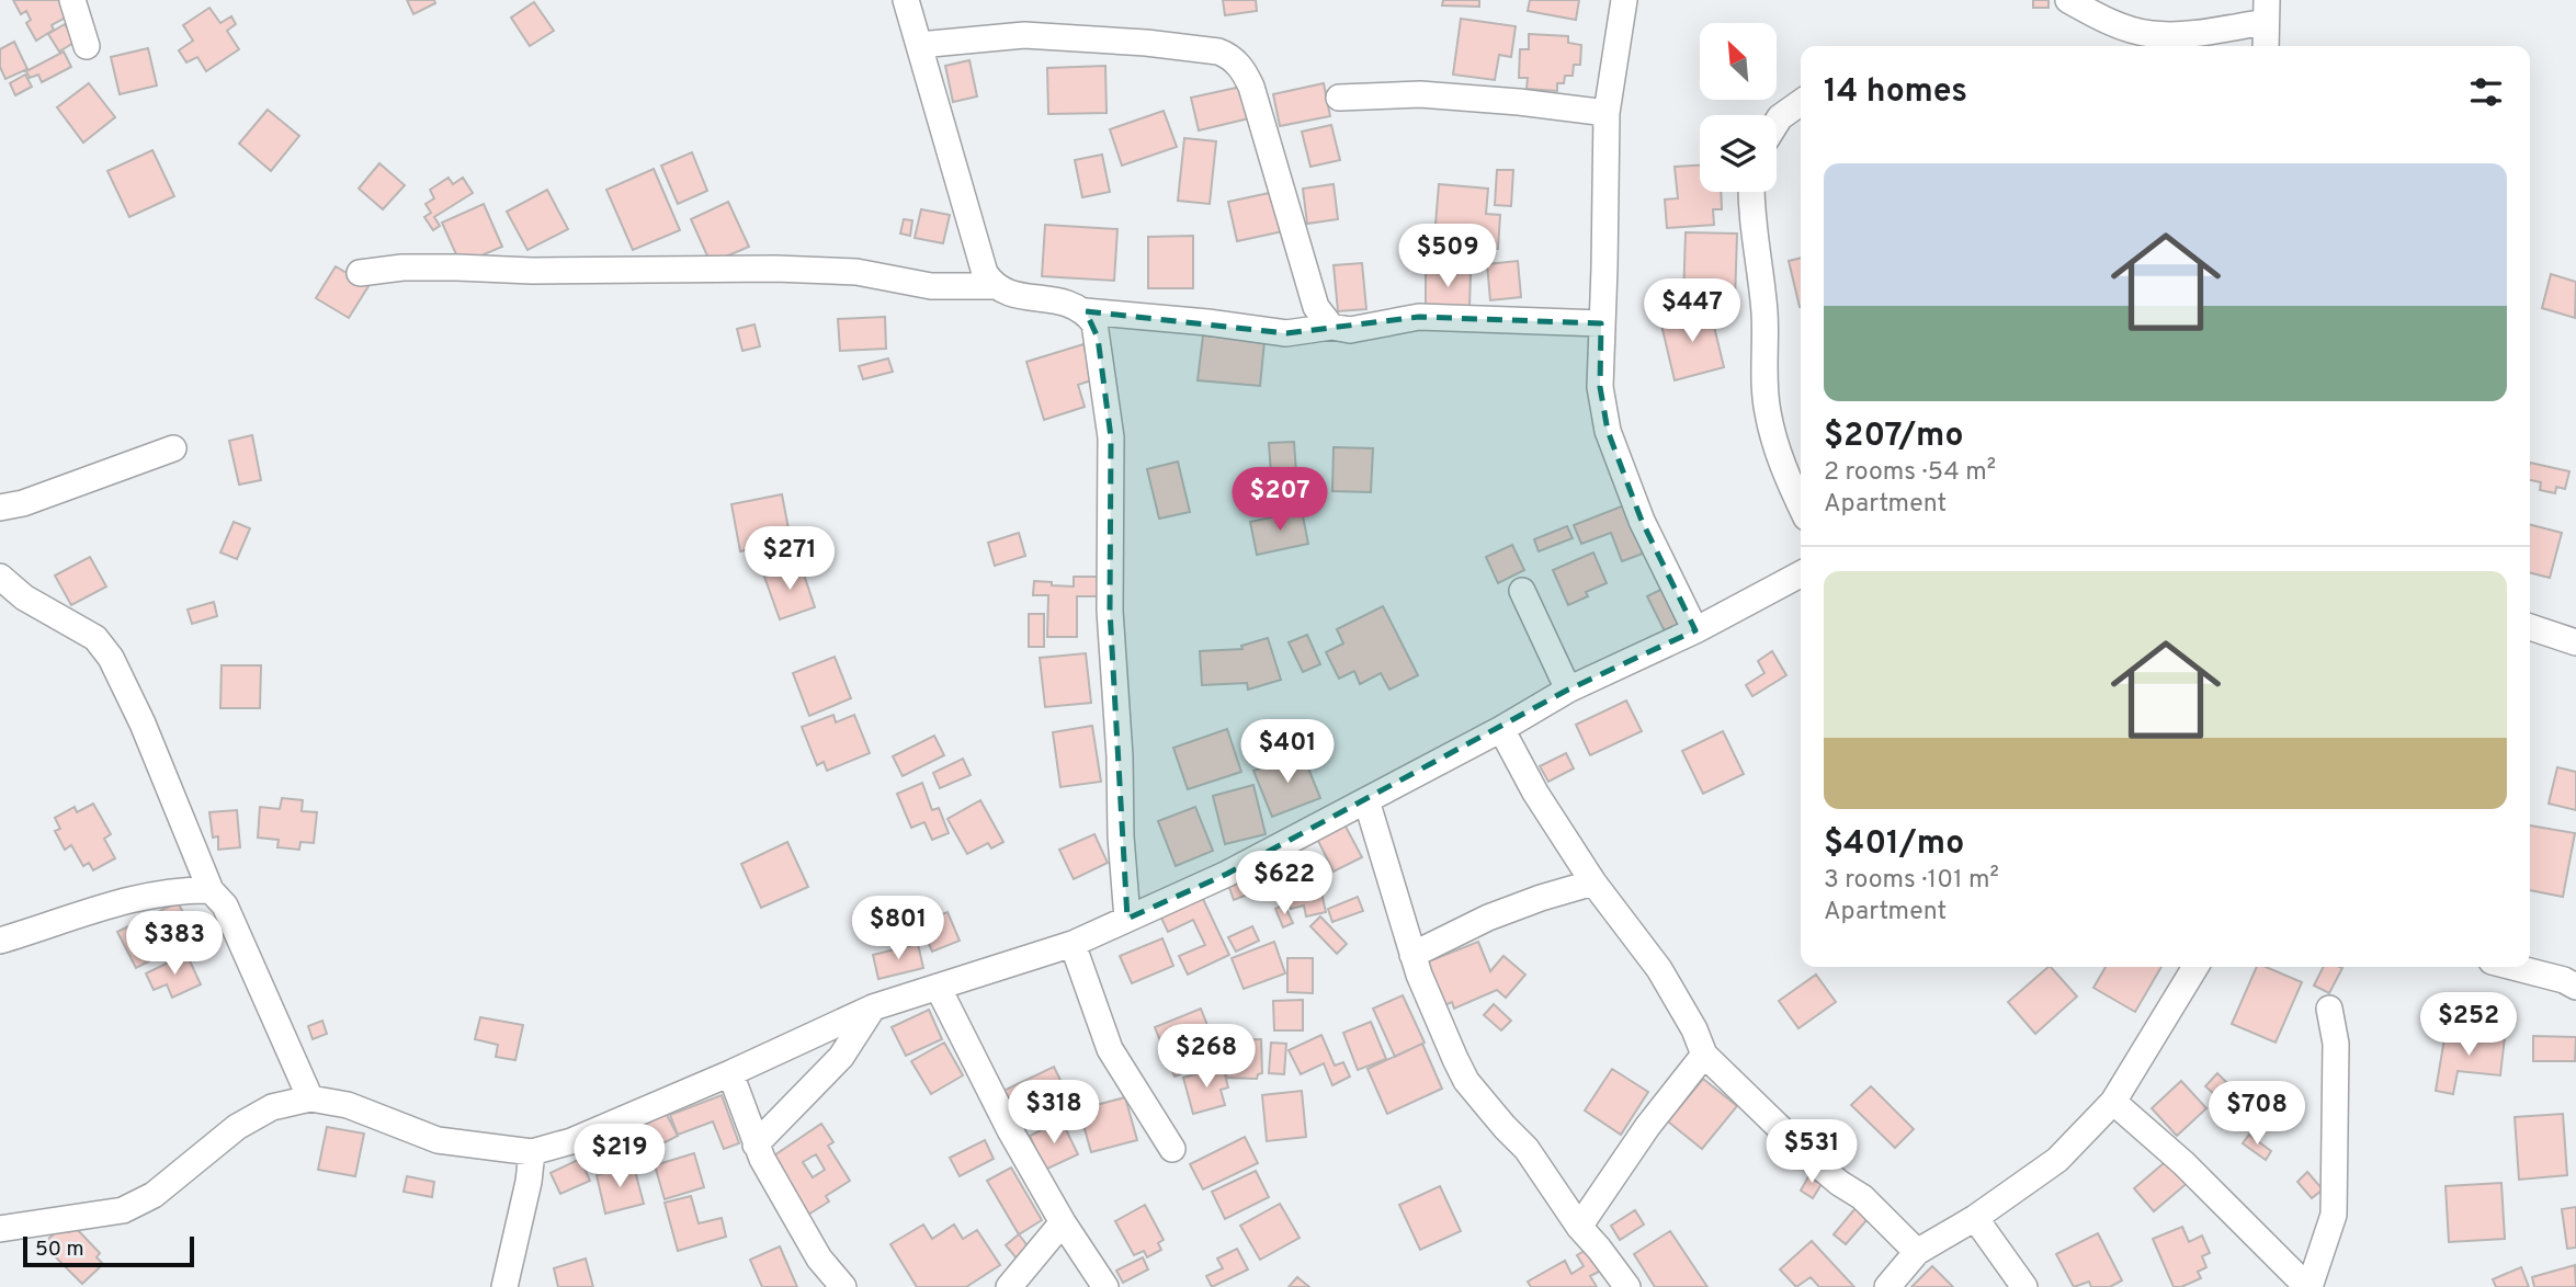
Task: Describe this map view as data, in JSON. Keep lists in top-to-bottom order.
{
  "scale_bar": "50 m",
  "north": "top left",
  "page": {
    "heading": "14 homes",
    "list": [
      {
        "name": "$207/mo",
        "note": "2 rooms · 54 m² · Apartment"
      },
      {
        "name": "$401/mo",
        "note": "3 rooms · 101 m² · Apartment"
      }
    ],
    "price": [
      "$509",
      "$447",
      "$207",
      "$271",
      "$401",
      "$622",
      "$801",
      "$383",
      "$252",
      "$268",
      "$318",
      "$708",
      "$531",
      "$219"
    ],
    "scale": "50 m"
  }
}
